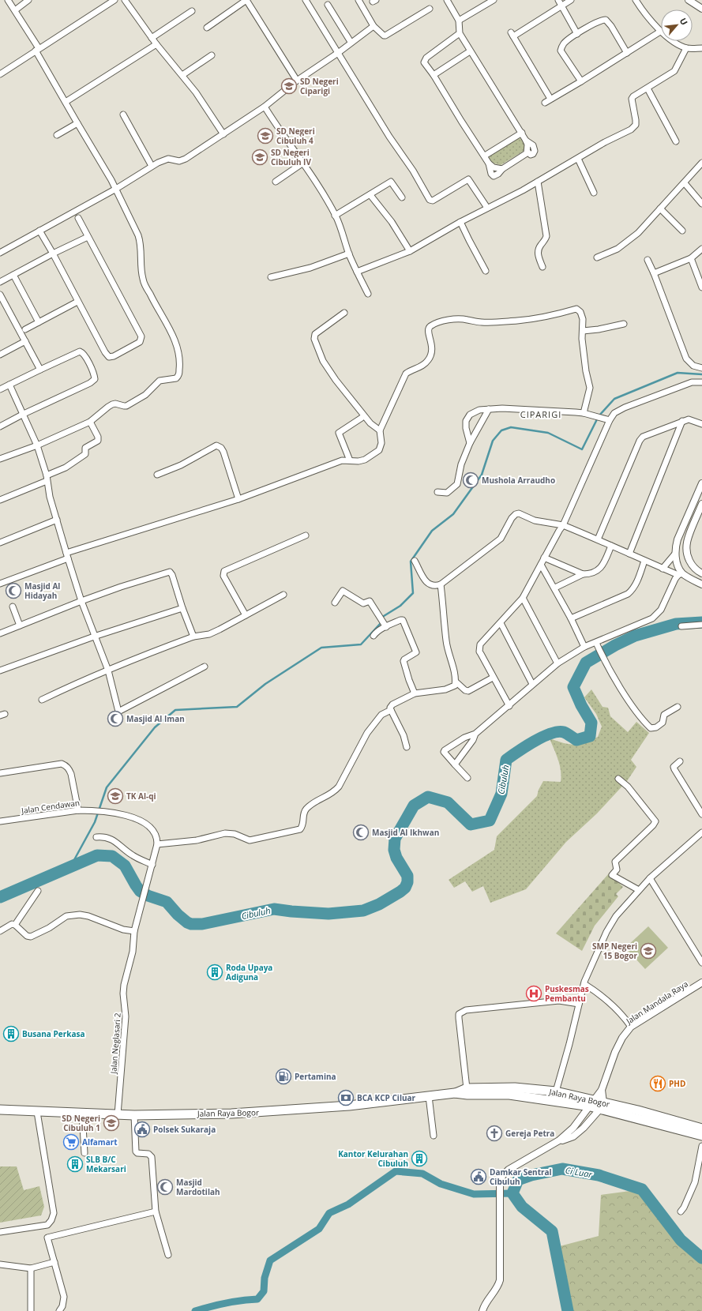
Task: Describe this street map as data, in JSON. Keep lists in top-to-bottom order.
{
  "streets": {
    "highway": ["Jalan Raya Bogor"],
    "street": ["Jalan Cendawan", "Jalan Mandala Raya", "Jalan Neglasari 2"]
  },
  "crossings": [
    ["Jalan Neglasari 2", "Jalan Raya Bogor"]
  ],
  "districts": ["CIPARIGI"],
  "water": ["Cibuluh", "Ci Luar"],
  "places": {
    "school or university": [
      "SD Negeri Ciparigi",
      "SD Negeri Cibuluh 4",
      "SD Negeri Cibuluh IV",
      "TK Al-qi",
      "SMP Negeri 15 Bogor",
      "SD Negeri Cibuluh 1"
    ],
    "mosque": [
      "Mushola Arraudho",
      "Masjid Al Hidayah",
      "Masjid Al Iman",
      "Masjid Al Ikhwan",
      "Masjid Mardotilah"
    ],
    "building": [
      "Roda Upaya Adiguna",
      "Busana Perkasa",
      "Kantor Kelurahan Cibuluh",
      "SLB B/C Mekarsari"
    ],
    "hospital": ["Puskesmas Pembantu"],
    "fuel station": ["Pertamina"],
    "restaurant": ["PHD"],
    "bank": ["BCA KCP Ciluar"],
    "public building": ["Polsek Sukaraja", "Damkar Sentral Cibuluh"],
    "church": ["Gereja Petra"],
    "supermarket": ["Alfamart"]
  },
  "north": "top right"
}
